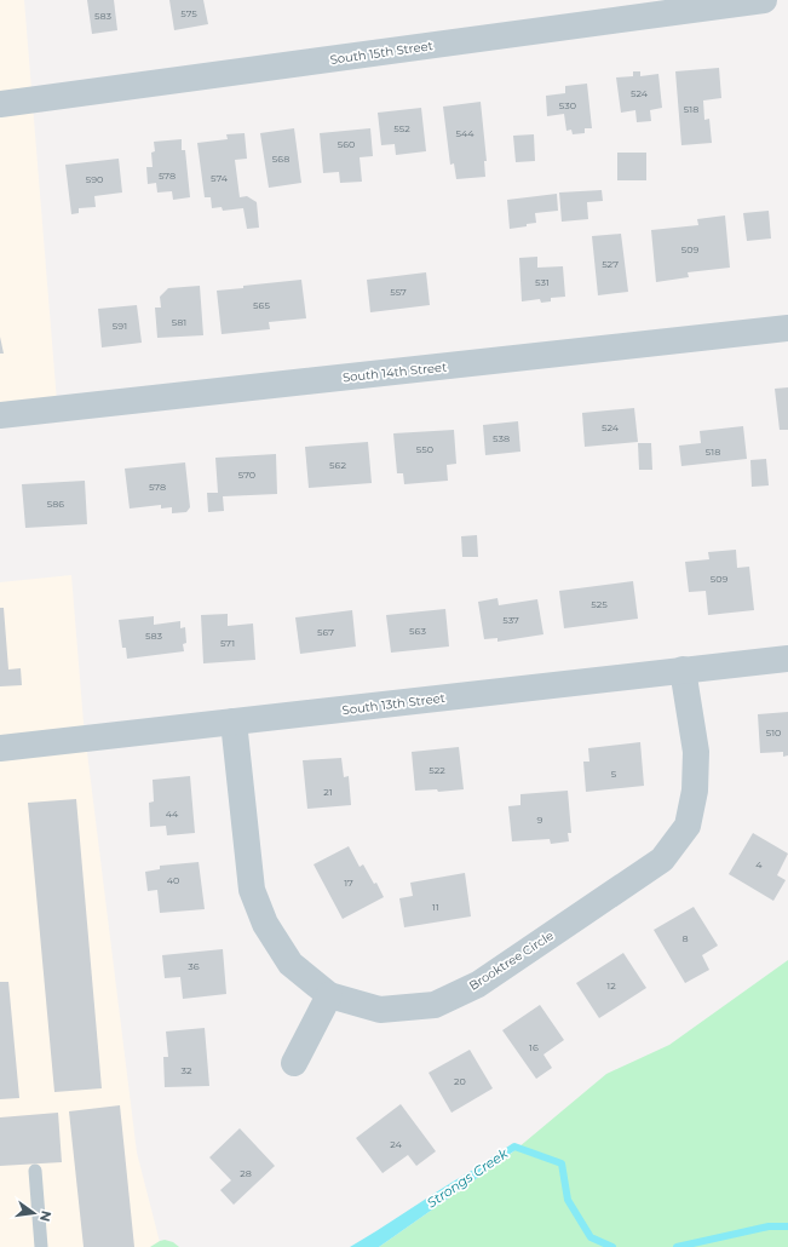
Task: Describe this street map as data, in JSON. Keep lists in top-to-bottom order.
{
  "streets": {
    "street": [
      "South 15th Street",
      "South 14th Street",
      "South 13th Street",
      "Brooktree Circle"
    ]
  },
  "crossings": [
    ["South 13th Street", "Brooktree Circle"]
  ],
  "water": ["Strongs Creek"],
  "house_numbers": [
    "575",
    "583",
    "524",
    "530",
    "518",
    "552",
    "544",
    "560",
    "568",
    "578",
    "574",
    "590",
    "509",
    "527",
    "531",
    "557",
    "565",
    "581",
    "591",
    "524",
    "538",
    "550",
    "518",
    "562",
    "570",
    "578",
    "586",
    "509",
    "525",
    "537",
    "563",
    "567",
    "583",
    "571",
    "510",
    "522",
    "5",
    "21",
    "44",
    "9",
    "4",
    "40",
    "17",
    "11",
    "8",
    "36",
    "12",
    "16",
    "32",
    "20",
    "24",
    "28"
  ],
  "north": "right"
}
